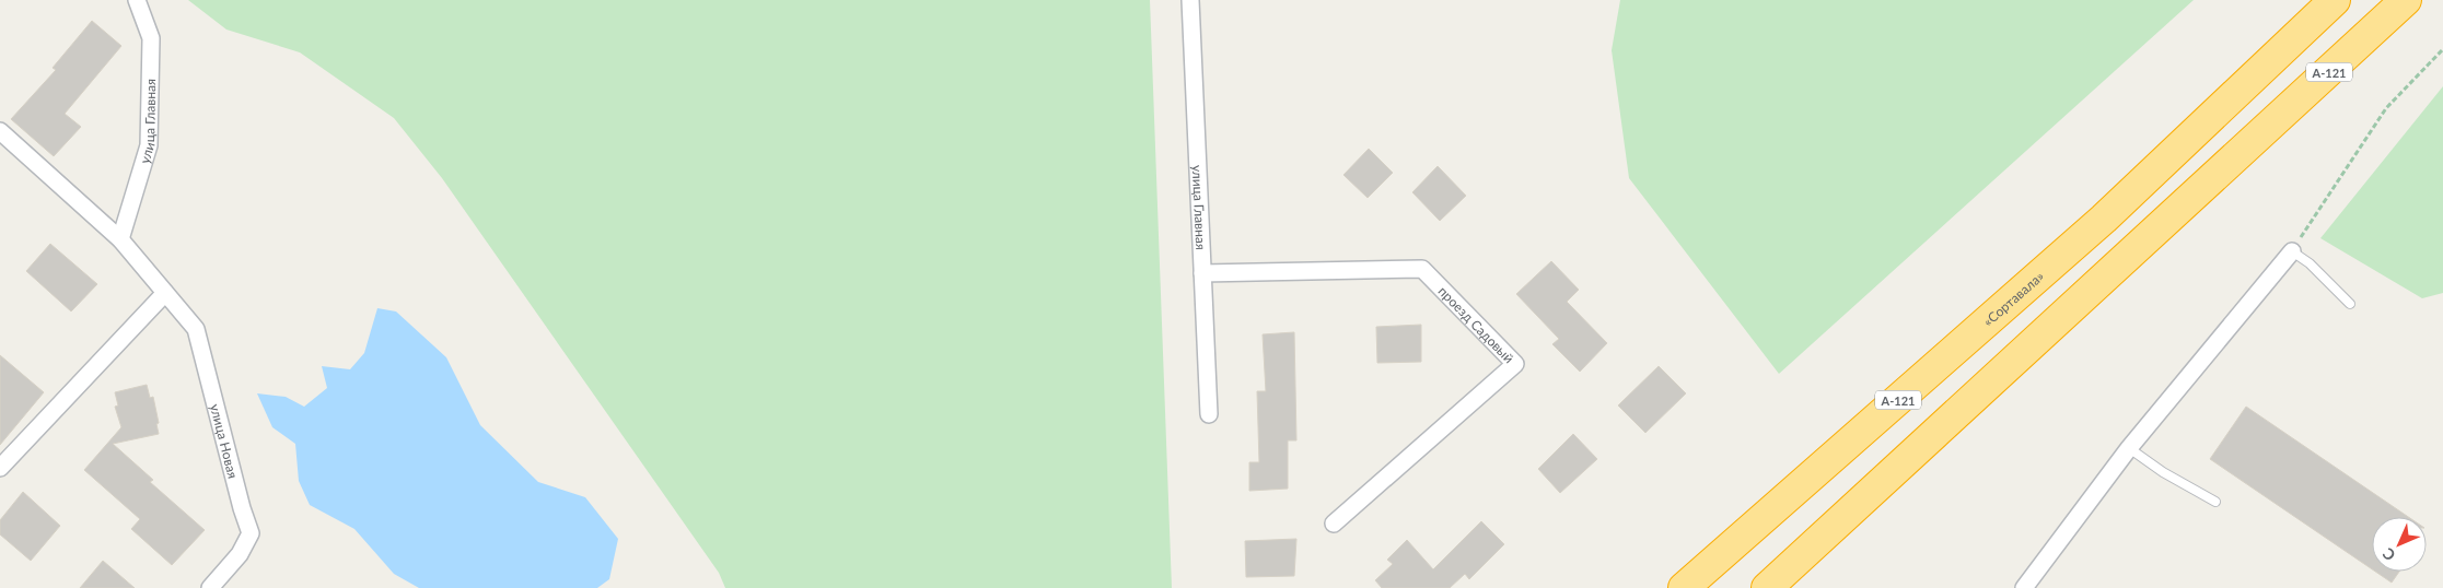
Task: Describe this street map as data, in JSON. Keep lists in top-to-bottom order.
{
  "streets": {
    "highway": ["А-121", "«Сортавала»"],
    "street": ["улица Главная", "проезд Садовый", "улица Новая"]
  },
  "crossings": [
    ["улица Главная", "проезд Садовый"],
    ["улица Главная", "улица Новая"]
  ],
  "north": "bottom left"
}
